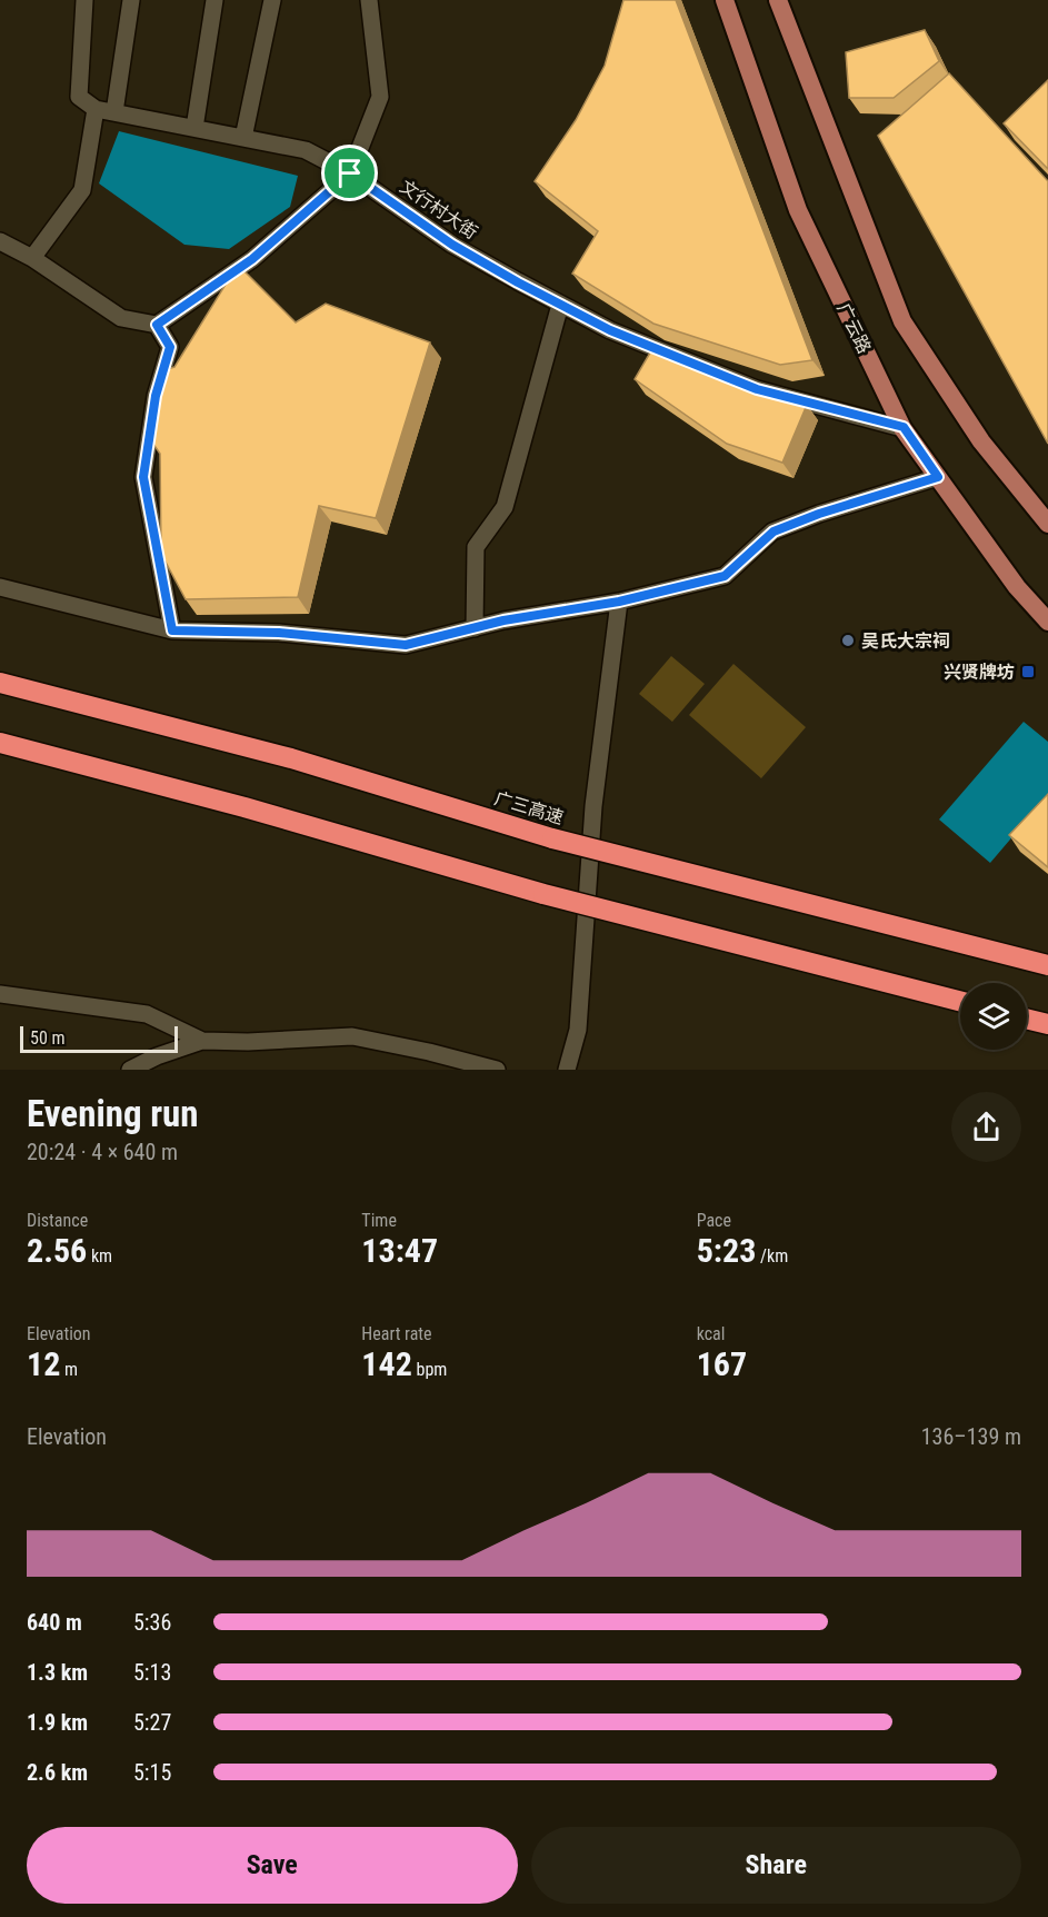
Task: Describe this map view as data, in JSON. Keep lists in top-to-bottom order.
{
  "streets": {
    "highway": ["广三高速"],
    "main road": ["广云路"],
    "street": ["文行村大街"]
  },
  "crossings": [
    ["文行村大街", "广云路"]
  ],
  "places": {
    "other": ["吴氏大宗祠"],
    "transit": ["兴贤牌坊"]
  },
  "scale_bar": "50 m",
  "page": {
    "scale": "50 m",
    "heading": ["Evening run", "20:24 · 4 × 640 m"],
    "stats": [
      ["Distance", "2.56 km"],
      ["Time", "13:47"],
      ["Pace", "5:23 /km"],
      ["Elevation", "12 m"],
      ["Heart rate", "142 bpm"],
      ["kcal", "167"]
    ],
    "chart": ["Elevation", "136–139 m"],
    "list": [
      {
        "name": "640 m",
        "note": "5:36"
      },
      {
        "name": "1.3 km",
        "note": "5:13"
      },
      {
        "name": "1.9 km",
        "note": "5:27"
      },
      {
        "name": "2.6 km",
        "note": "5:15"
      }
    ],
    "buttons": ["Save", "Share"]
  }
}
